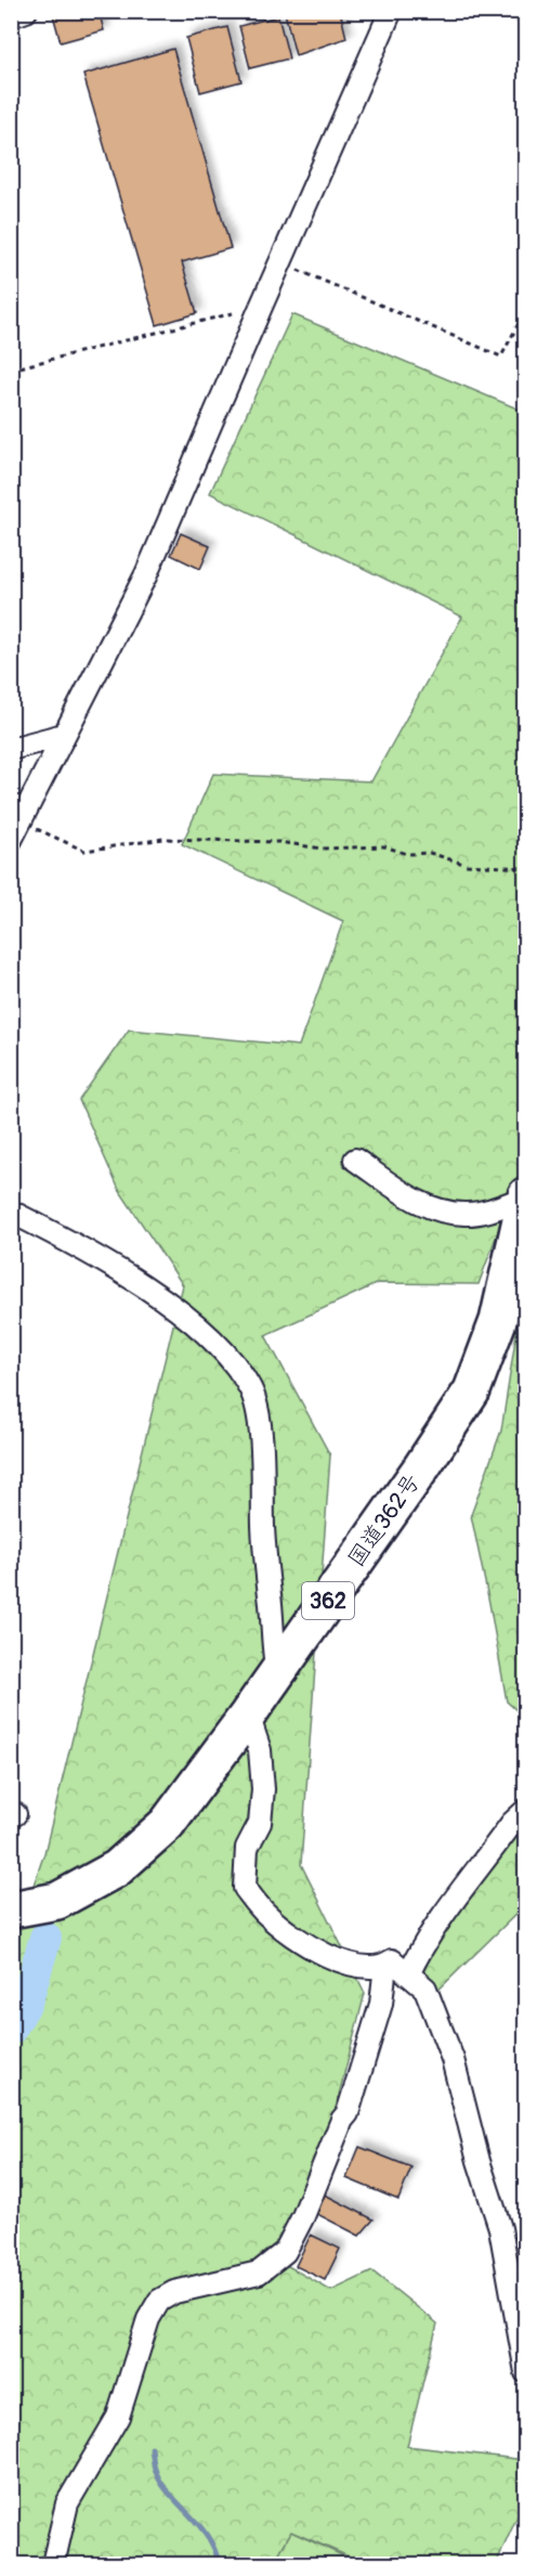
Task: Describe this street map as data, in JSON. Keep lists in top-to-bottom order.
{
  "streets": {
    "highway": ["国道362号", "362"]
  }
}
